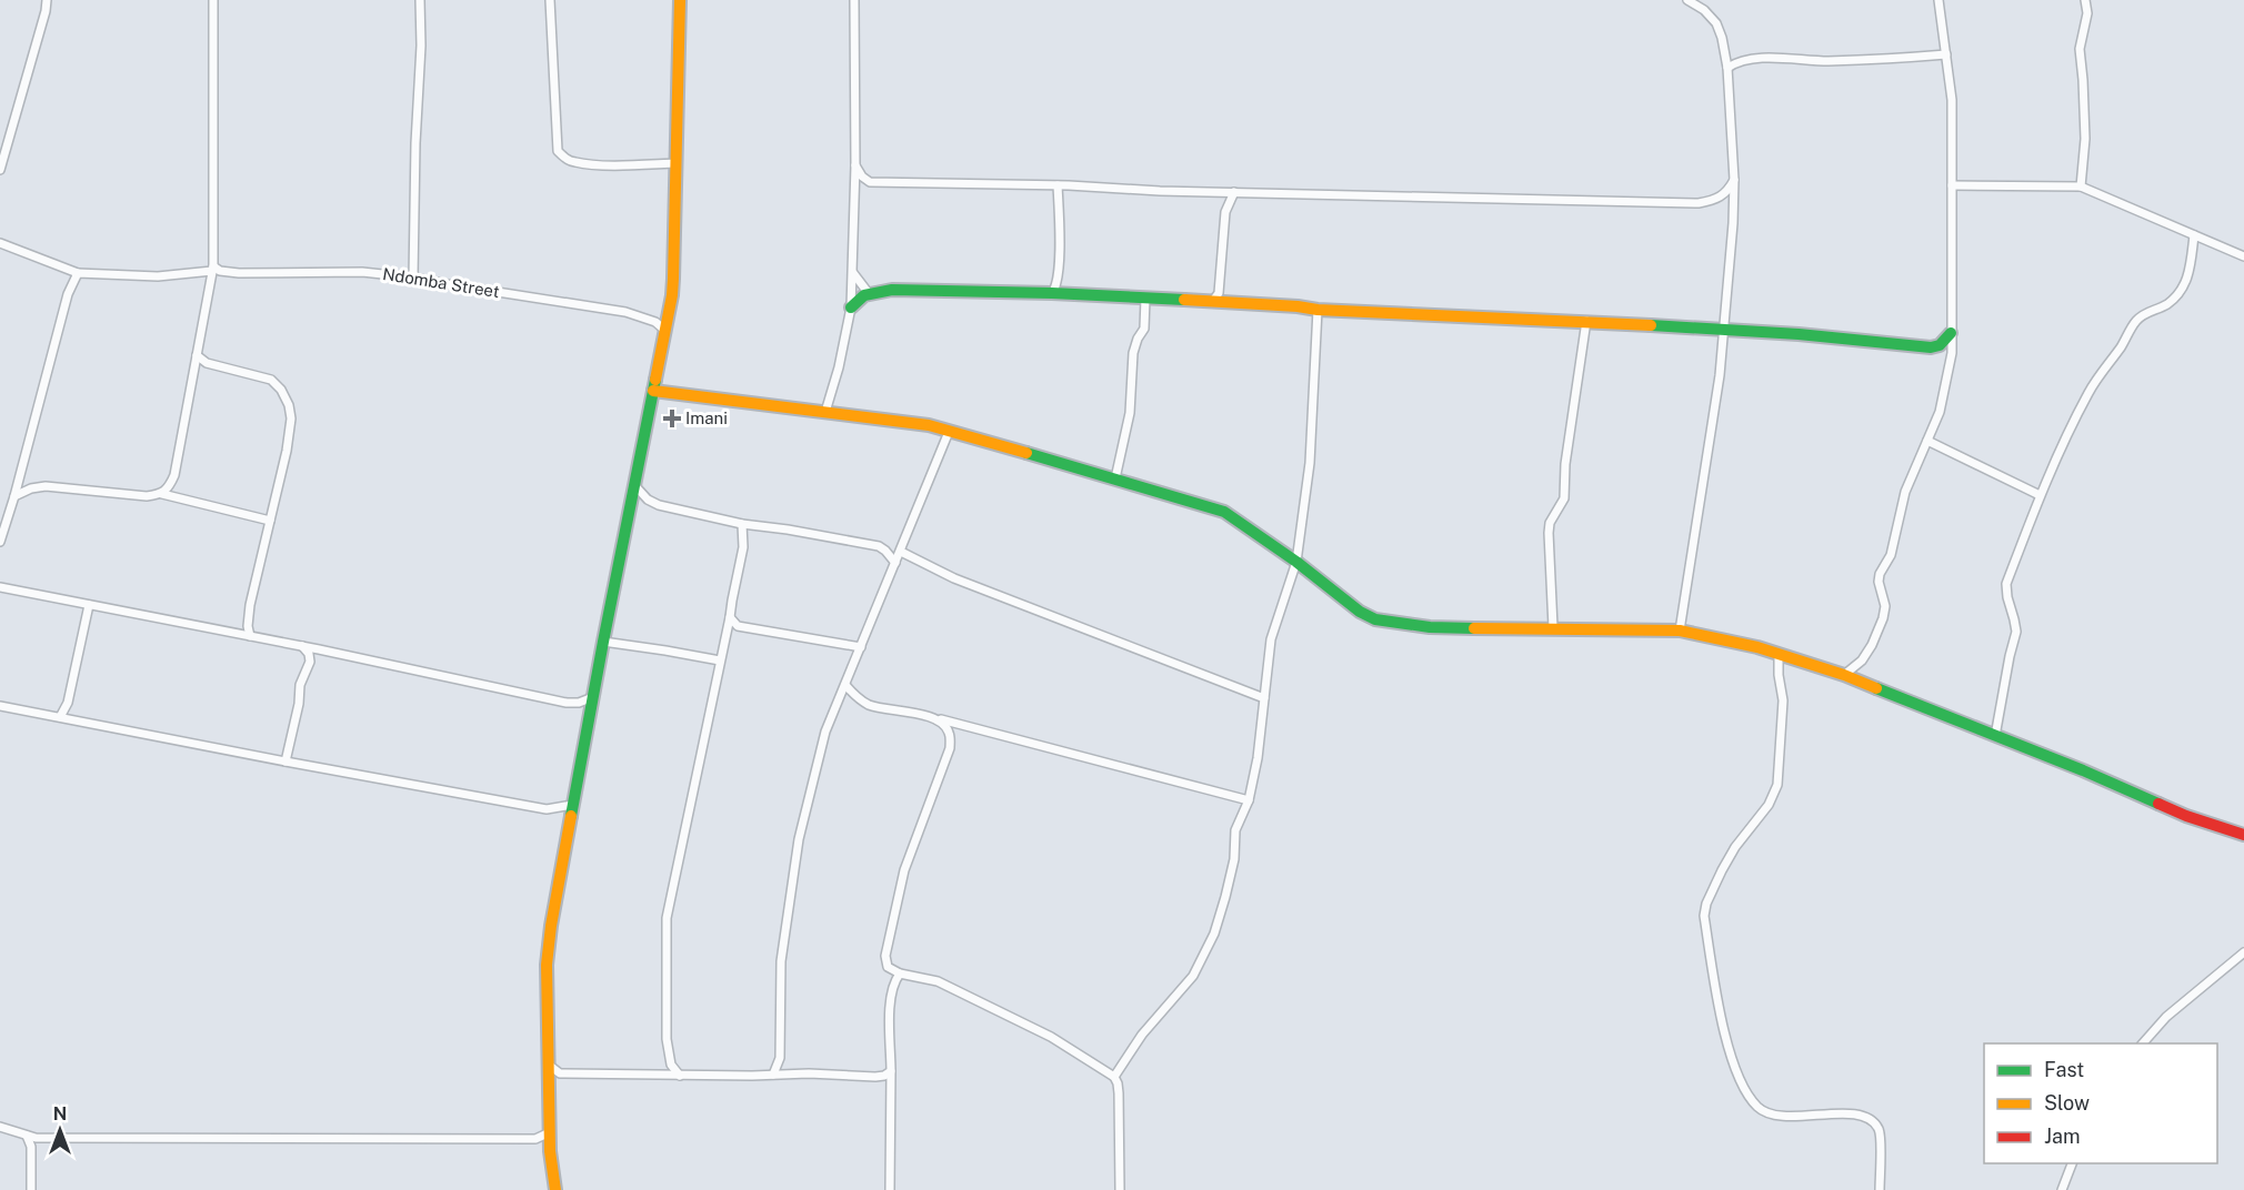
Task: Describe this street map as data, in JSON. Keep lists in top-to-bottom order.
{
  "streets": {
    "street": ["Ndomba Street"]
  },
  "places": {
    "health": ["Imani"]
  },
  "legend": ["Fast", "Slow", "Jam"],
  "north": "top"
}
